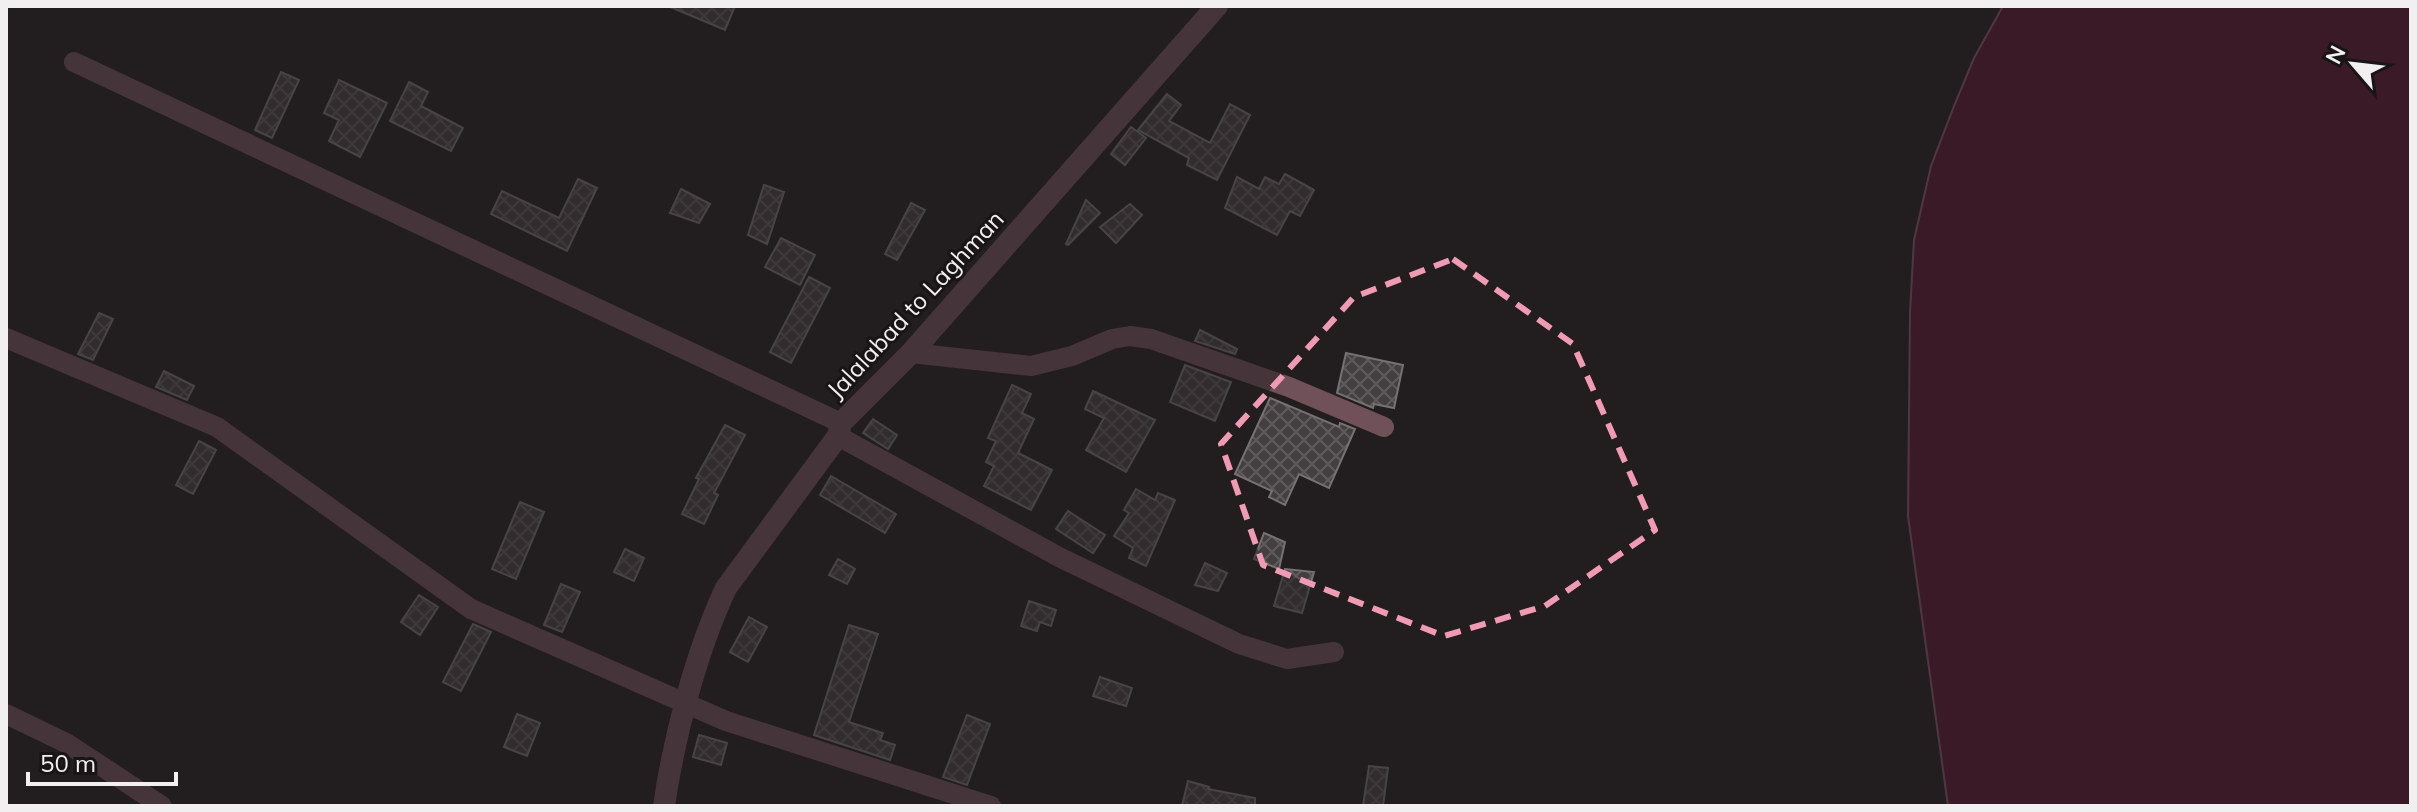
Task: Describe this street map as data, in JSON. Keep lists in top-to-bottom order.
{
  "streets": {
    "street": ["Jalalabad to Laghman"]
  },
  "scale_bar": "50 m",
  "north": "top left"
}
